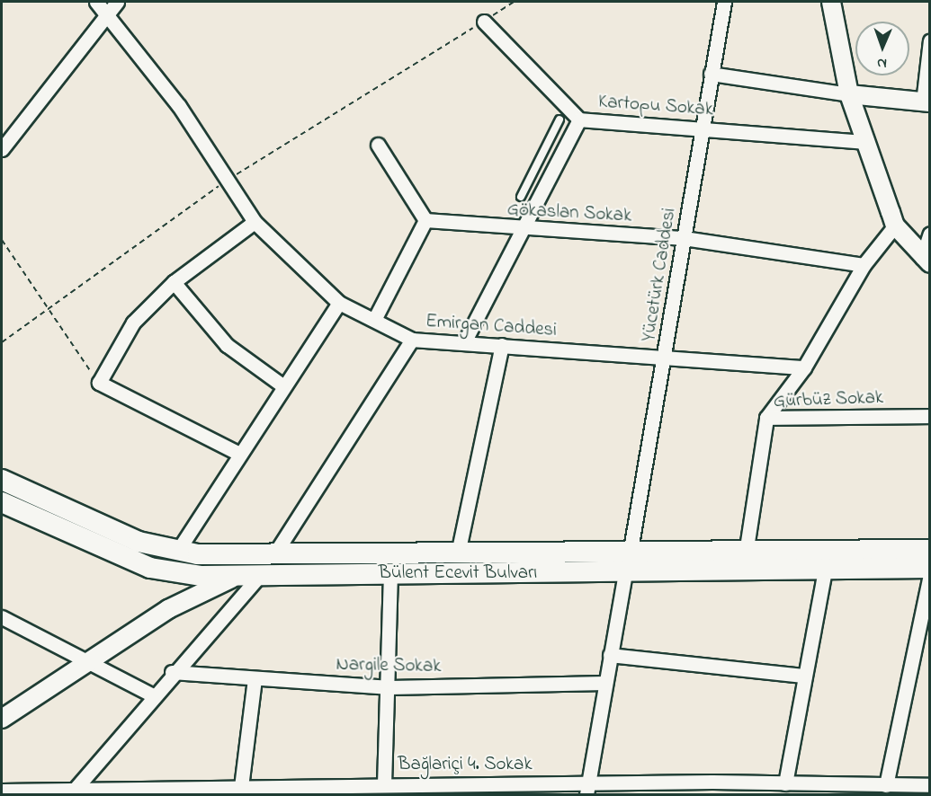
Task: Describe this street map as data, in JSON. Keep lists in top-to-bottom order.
{
  "streets": {
    "main road": ["Bülent Ecevit Bulvarı"],
    "street": [
      "Kartopu Sokak",
      "Gökaslan Sokak",
      "Yücetürk Caddesi",
      "Emirgan Caddesi",
      "Gürbüz Sokak",
      "Nargile Sokak",
      "Bağlariçi 4. Sokak"
    ]
  },
  "crossings": [
    ["Kartopu Sokak", "Yücetürk Caddesi"],
    ["Gökaslan Sokak", "Yücetürk Caddesi"],
    ["Yücetürk Caddesi", "Emirgan Caddesi"],
    ["Yücetürk Caddesi", "Bülent Ecevit Bulvarı"],
    ["Yücetürk Caddesi", "Nargile Sokak"],
    ["Yücetürk Caddesi", "Bağlariçi 4. Sokak"],
    ["Gürbüz Sokak", "Bülent Ecevit Bulvarı"]
  ],
  "north": "bottom"
}
